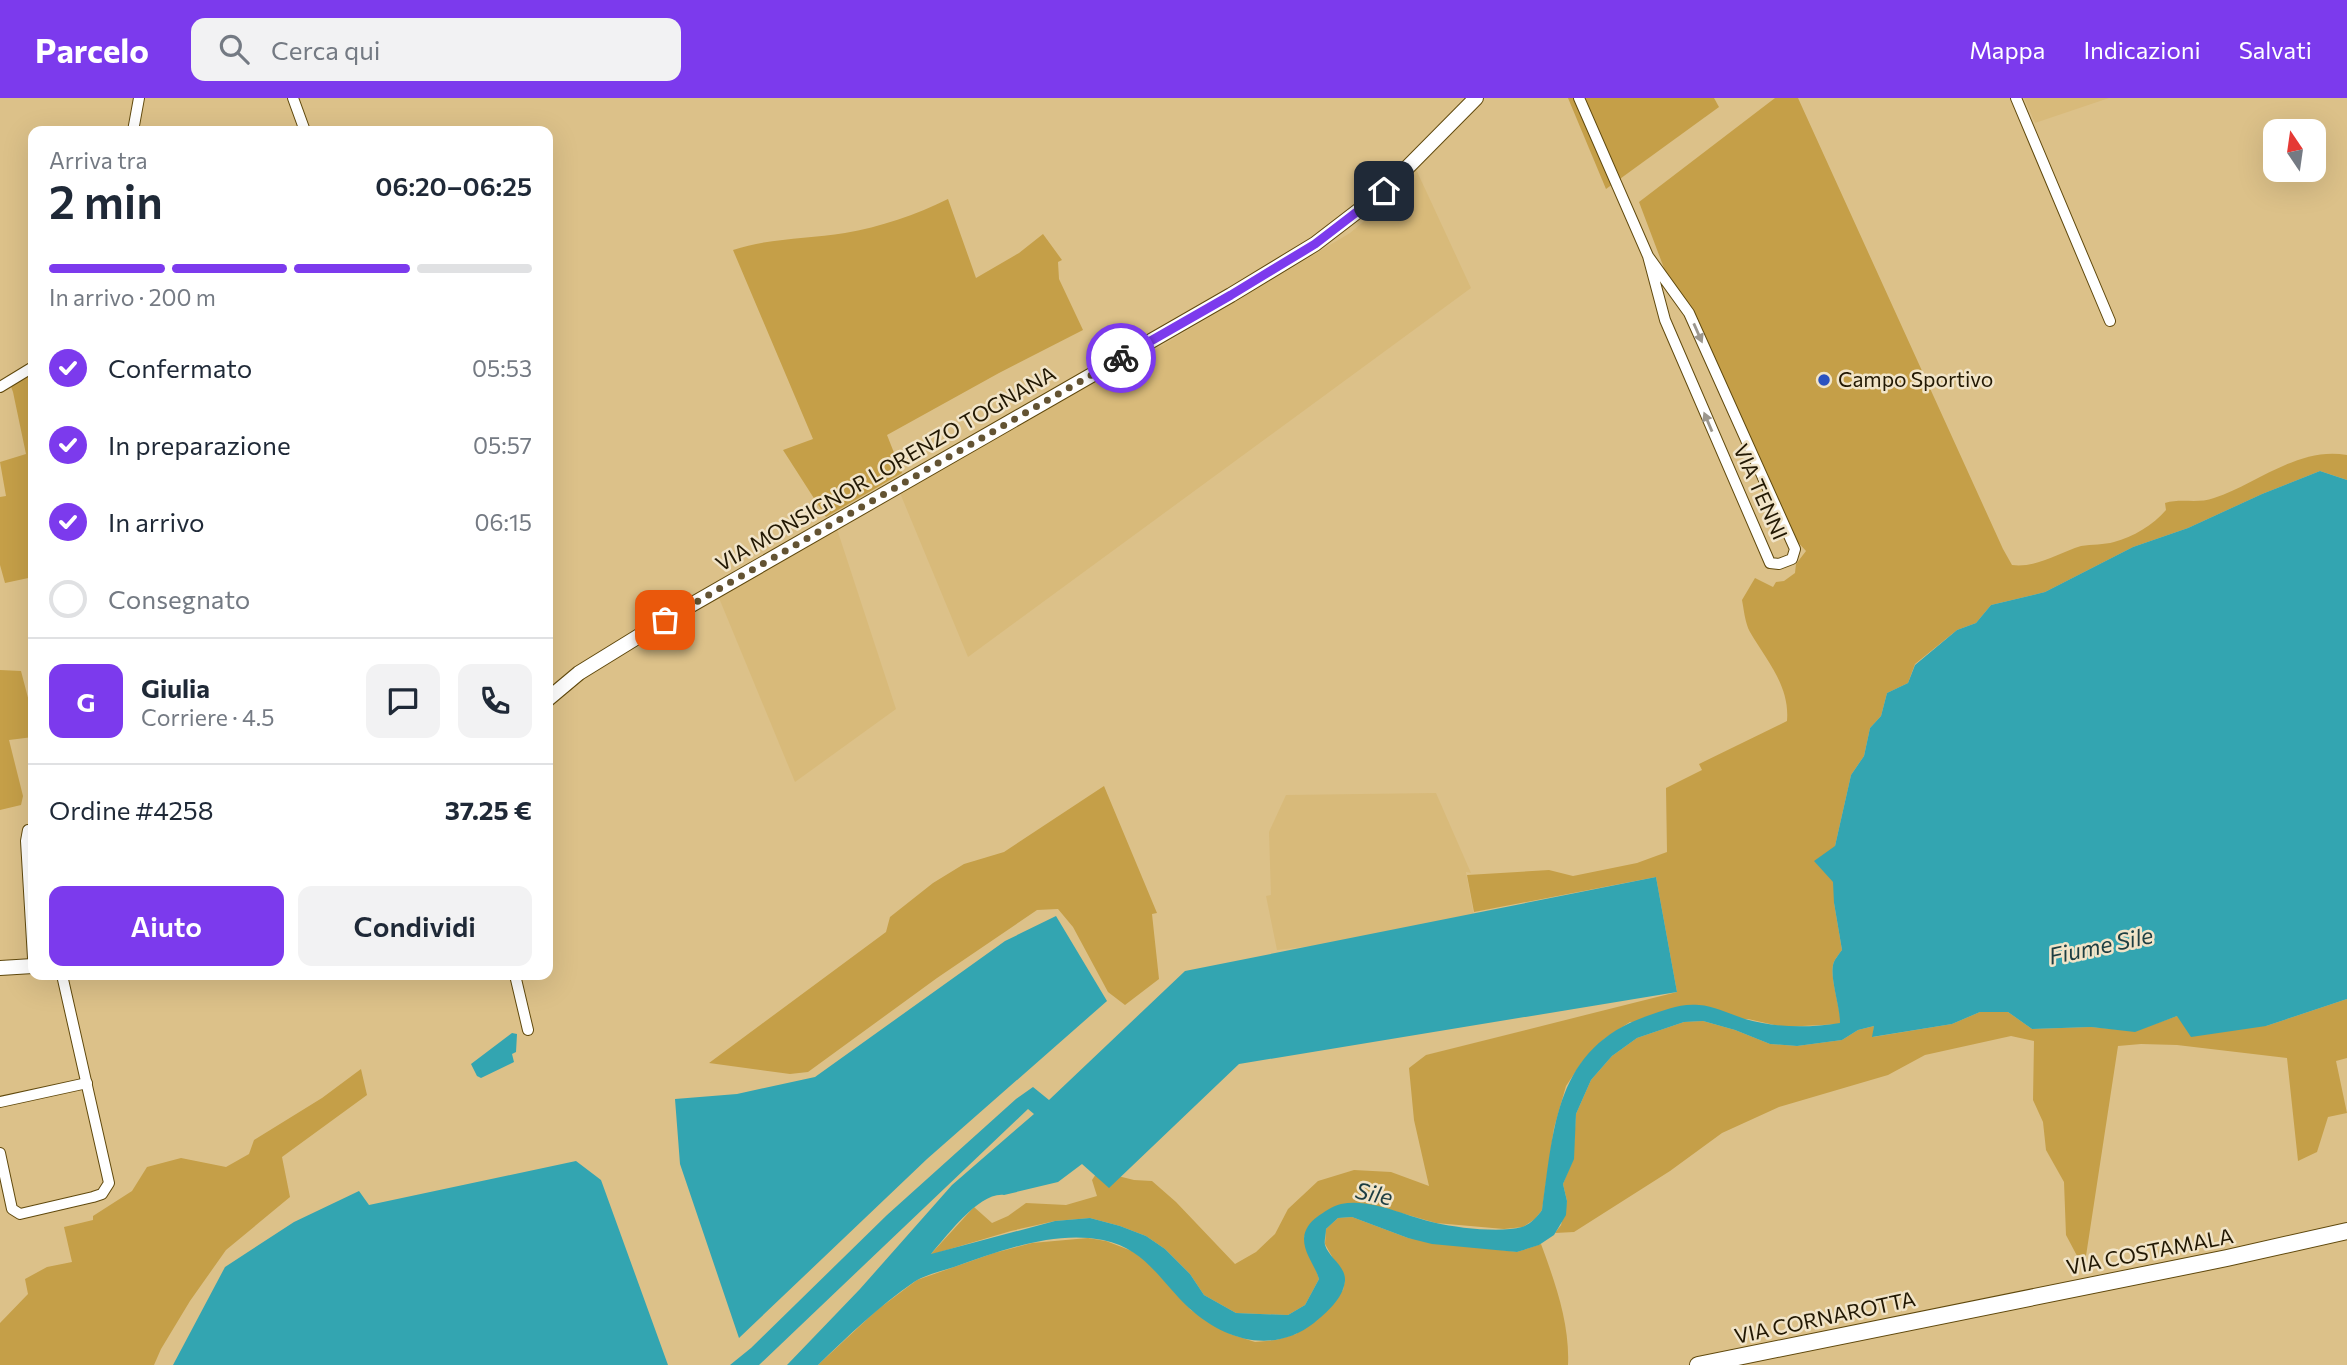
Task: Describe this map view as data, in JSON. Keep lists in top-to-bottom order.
{
  "streets": {
    "main road": ["VIA COSTAMALA", "VIA CORNAROTTA"],
    "street": ["VIA MONSIGNOR LORENZO TOGNANA", "VIA TENNI"]
  },
  "crossings": [
    ["VIA COSTAMALA", "VIA CORNAROTTA"]
  ],
  "water": ["Fiume Sile", "Sile"],
  "places": ["Campo Sportivo"],
  "north": "top",
  "page": {
    "header": "Parcelo",
    "search": "Cerca qui",
    "nav": ["Mappa", "Indicazioni", "Salvati"],
    "heading": ["2 min", "Arriva tra", "06:20–06:25"],
    "panel": [
      "Giulia",
      "Corriere · 4.5",
      "Ordine #4258",
      "37.25 €"
    ],
    "bar": "In arrivo · 200 m",
    "list": [
      ["Confermato", "05:53"],
      ["In preparazione", "05:57"],
      ["In arrivo", "06:15"],
      "Consegnato"
    ],
    "round": "G",
    "buttons": ["Aiuto", "Condividi"]
  }
}
